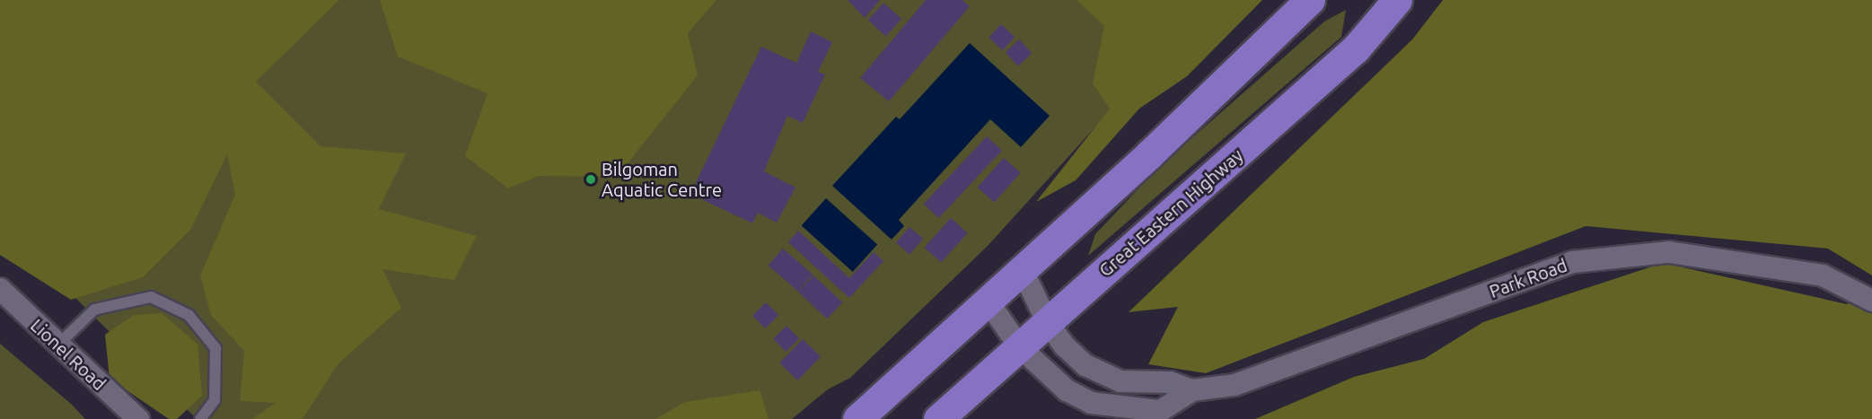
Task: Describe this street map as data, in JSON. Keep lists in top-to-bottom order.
{
  "streets": {
    "highway": ["Great Eastern Highway"],
    "street": ["Park Road", "Lionel Road"]
  },
  "crossings": [
    ["Great Eastern Highway", "Park Road"]
  ],
  "places": ["Bilgoman Aquatic Centre"]
}
